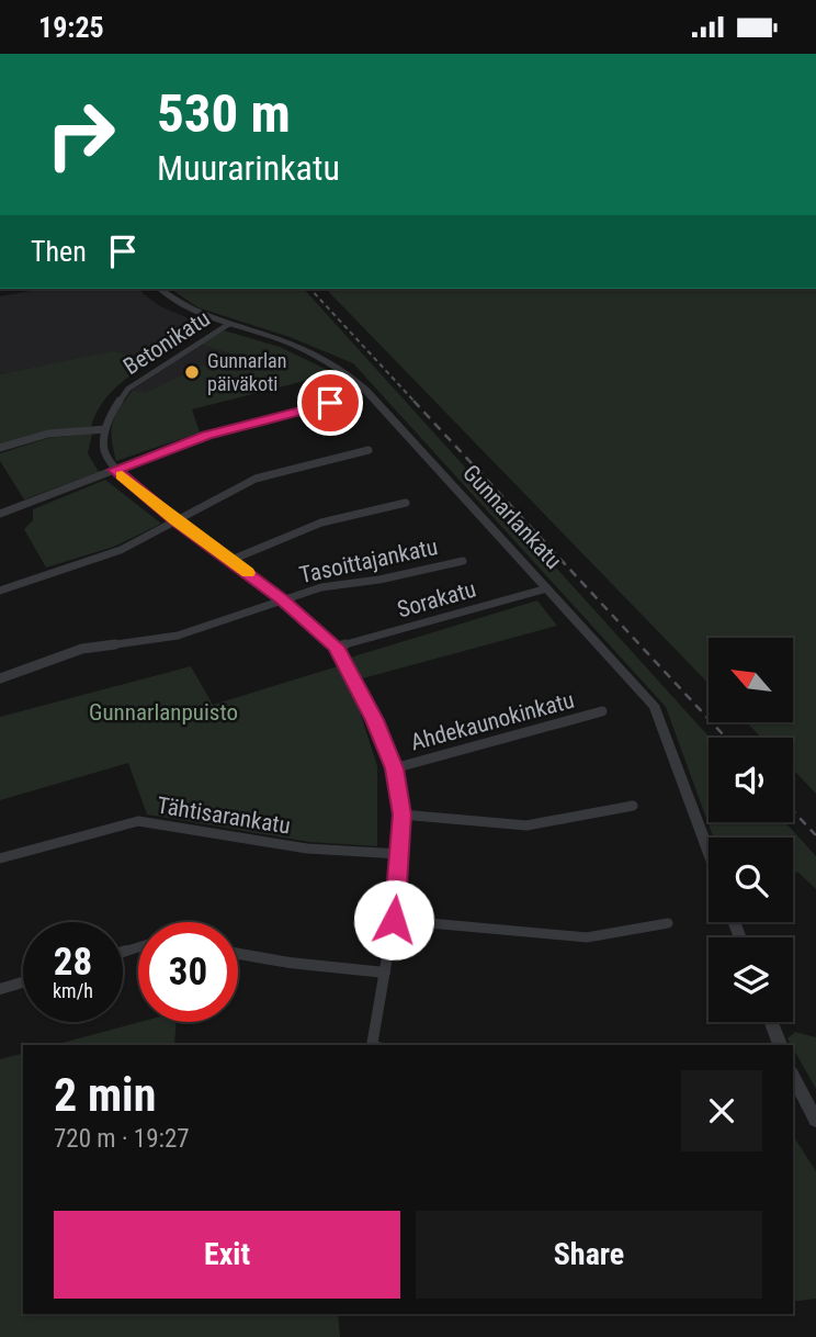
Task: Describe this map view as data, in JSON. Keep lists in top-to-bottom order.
{
  "streets": {
    "street": [
      "Betonikatu",
      "Gunnarlankatu",
      "Tasoittajankatu",
      "Sorakatu",
      "Ahdekaunokinkatu",
      "Tähtisarankatu"
    ]
  },
  "crossings": [
    ["Betonikatu", "Gunnarlankatu"],
    ["Gunnarlankatu", "Sorakatu"]
  ],
  "parks": ["Gunnarlanpuisto"],
  "places": ["Gunnarlan päiväkoti"],
  "north": "top left",
  "page": {
    "status": "19:25",
    "turn": ["530 m", "Muurarinkatu"],
    "then": "Then",
    "speed": "28 km/h",
    "limit": "30",
    "heading": ["2 min", "720 m · 19:27"],
    "buttons": ["Exit", "Share"]
  }
}
